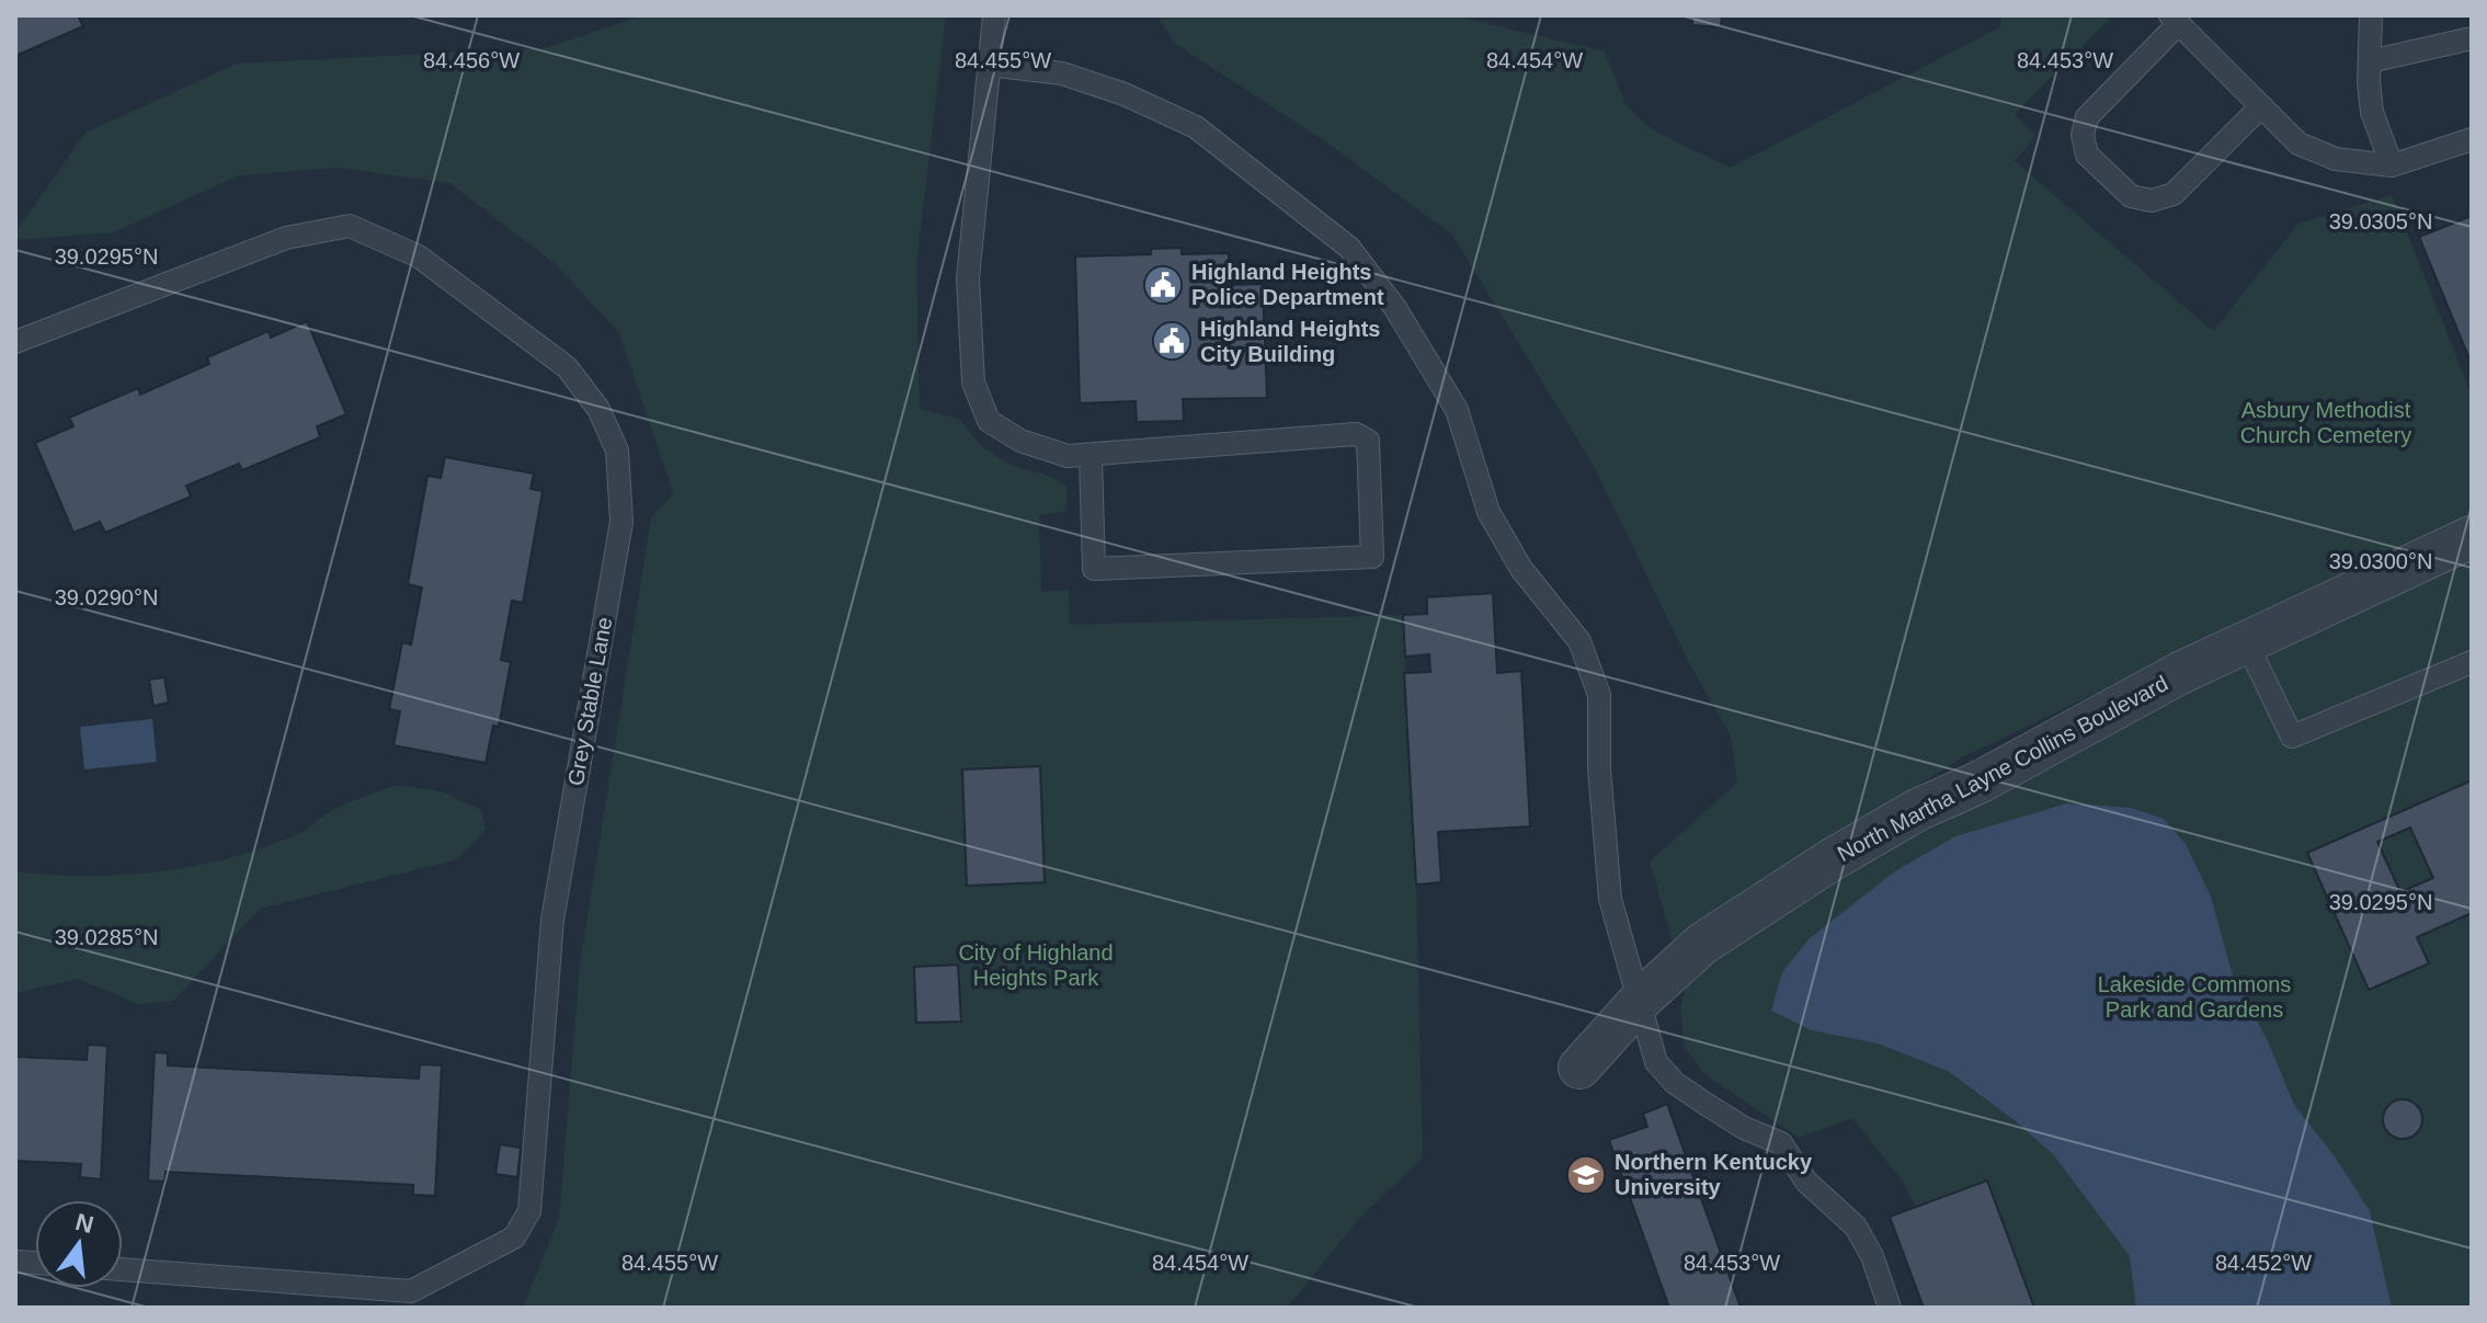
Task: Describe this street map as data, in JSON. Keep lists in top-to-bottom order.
{
  "streets": {
    "street": ["North Martha Layne Collins Boulevard"],
    "lane": ["Grey Stable Lane"]
  },
  "parks": ["Asbury Methodist Church Cemetery", "City of Highland Heights Park", "Lakeside Commons Park and Gardens"],
  "places": {
    "public building": ["Highland Heights Police Department", "Highland Heights City Building"],
    "school or university": ["Northern Kentucky University"]
  },
  "north": "top",
  "coordinates": [
    "84.456°W",
    "84.455°W",
    "84.454°W",
    "84.453°W",
    "39.0305°N",
    "39.0295°N",
    "39.0300°N",
    "39.0290°N",
    "39.0285°N",
    "84.452°W"
  ]
}
